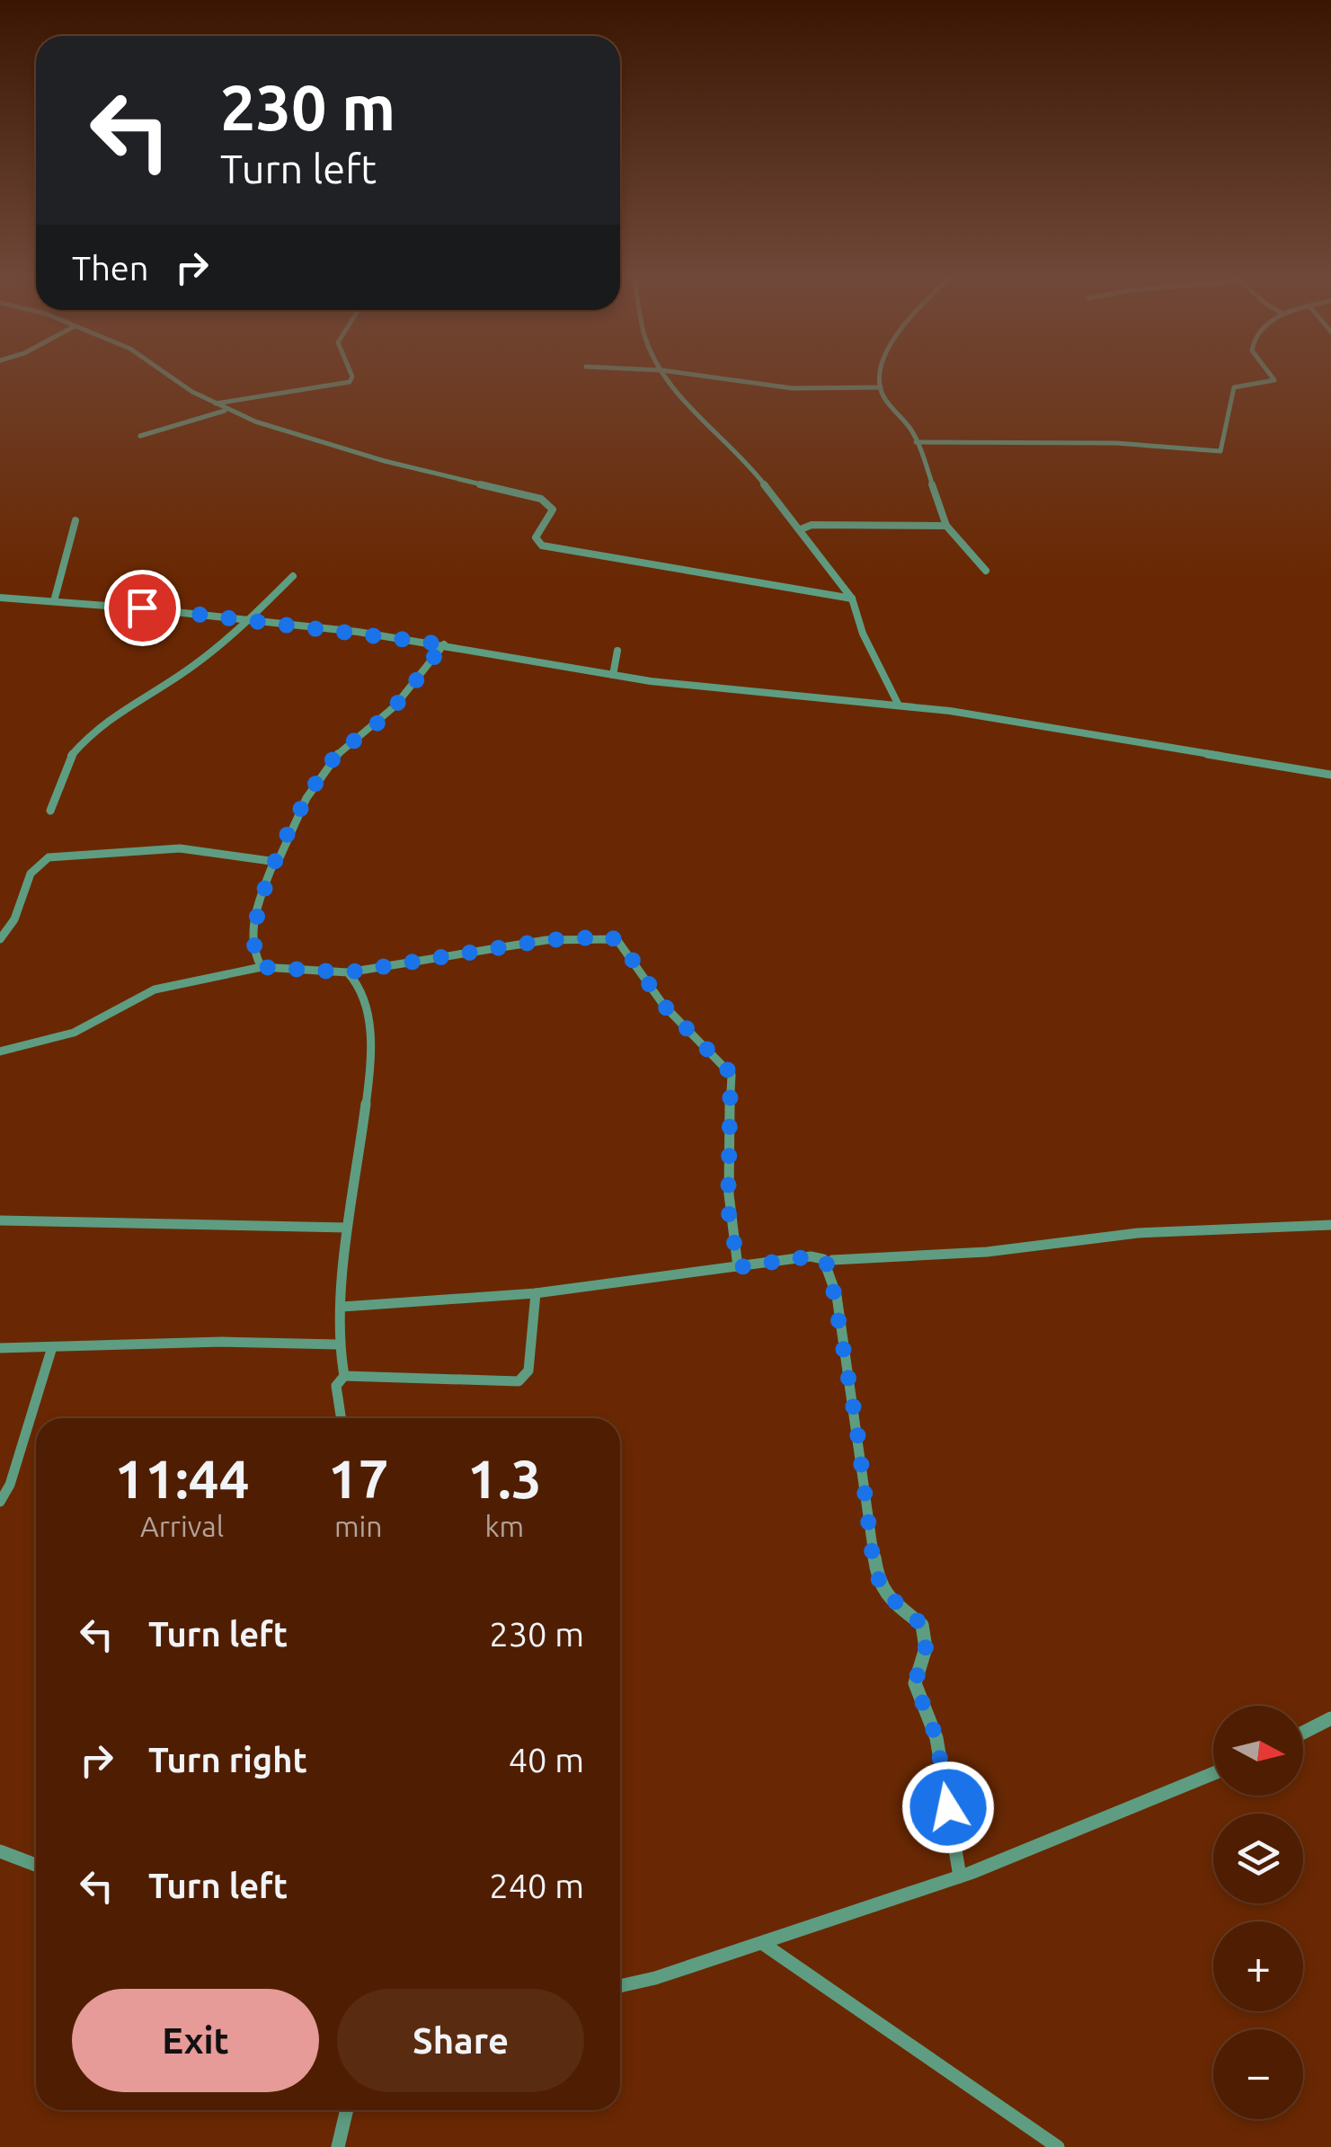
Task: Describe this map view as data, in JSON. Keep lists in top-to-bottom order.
{
  "north": "right",
  "page": {
    "turn": ["230 m", "Turn left"],
    "then": "Then",
    "eta": [
      "11:44",
      "Arrival",
      "17",
      "min",
      "1.3",
      "km"
    ],
    "list": [
      {
        "name": "Turn left",
        "value": "230 m"
      },
      {
        "name": "Turn right",
        "value": "40 m"
      },
      {
        "name": "Turn left",
        "value": "240 m"
      }
    ],
    "map_buttons": ["+", "−"],
    "buttons": ["Exit", "Share"]
  }
}
